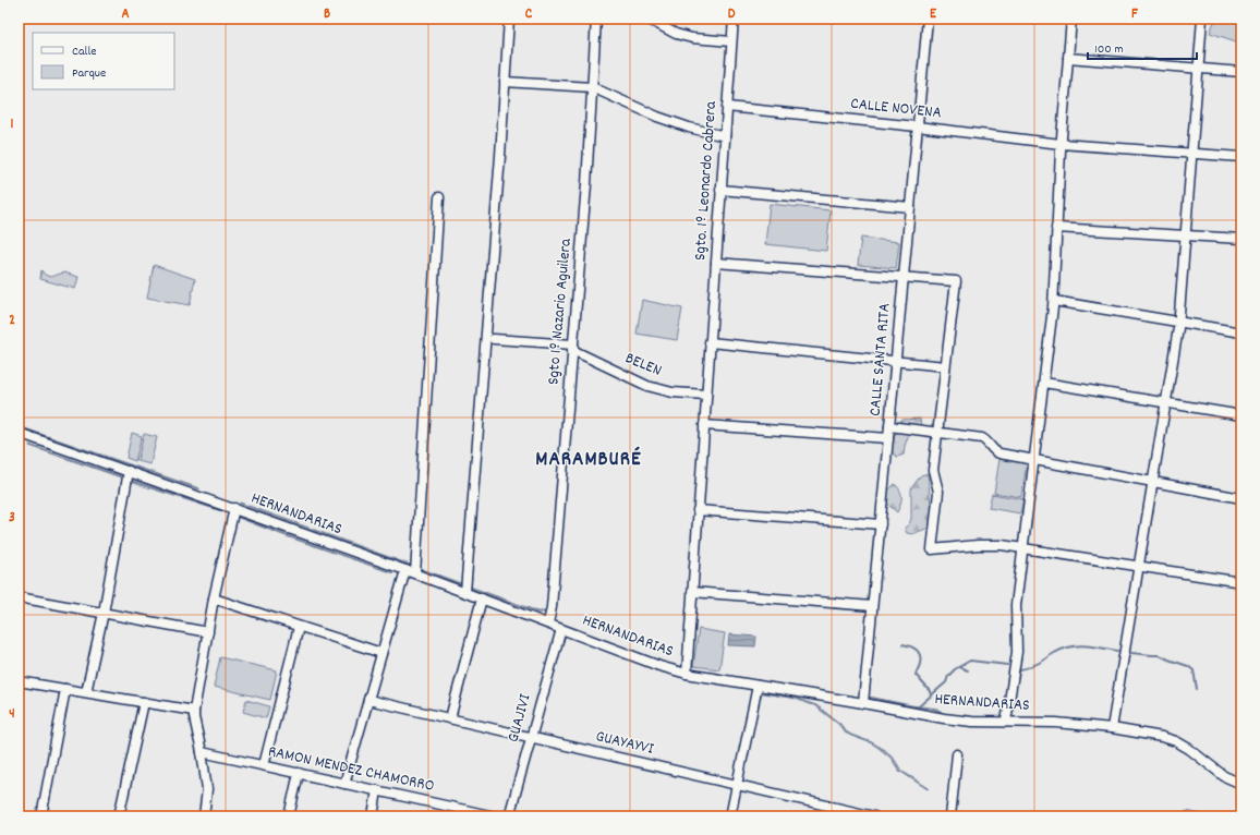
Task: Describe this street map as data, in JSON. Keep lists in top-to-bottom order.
{
  "streets": {
    "street": [
      "CALLE NOVENA",
      "Sgto. 1º Leonardo Cabrera",
      "Sgto 1º Nazario Aguilera",
      "CALLE SANTA RITA",
      "BELEN",
      "HERNANDARIAS",
      "GUAJIVI",
      "GUAYAYVI",
      "RAMON MENDEZ CHAMORRO"
    ]
  },
  "crossings": [
    ["CALLE NOVENA", "Sgto. 1º Leonardo Cabrera"],
    ["CALLE NOVENA", "CALLE SANTA RITA"],
    ["Sgto. 1º Leonardo Cabrera", "BELEN"],
    ["Sgto. 1º Leonardo Cabrera", "HERNANDARIAS"],
    ["Sgto 1º Nazario Aguilera", "BELEN"],
    ["Sgto 1º Nazario Aguilera", "HERNANDARIAS"],
    ["CALLE SANTA RITA", "HERNANDARIAS"],
    ["HERNANDARIAS", "GUAJIVI"],
    ["GUAJIVI", "GUAYAYVI"]
  ],
  "districts": ["MARAMBURÉ"],
  "legend": ["Calle", "Parque"],
  "scale_bar": "100 m",
  "grid": {
    "columns": [
      "A",
      "B",
      "C",
      "D",
      "E",
      "F"
    ],
    "rows": [
      "1",
      "2",
      "3",
      "4"
    ]
  }
}
